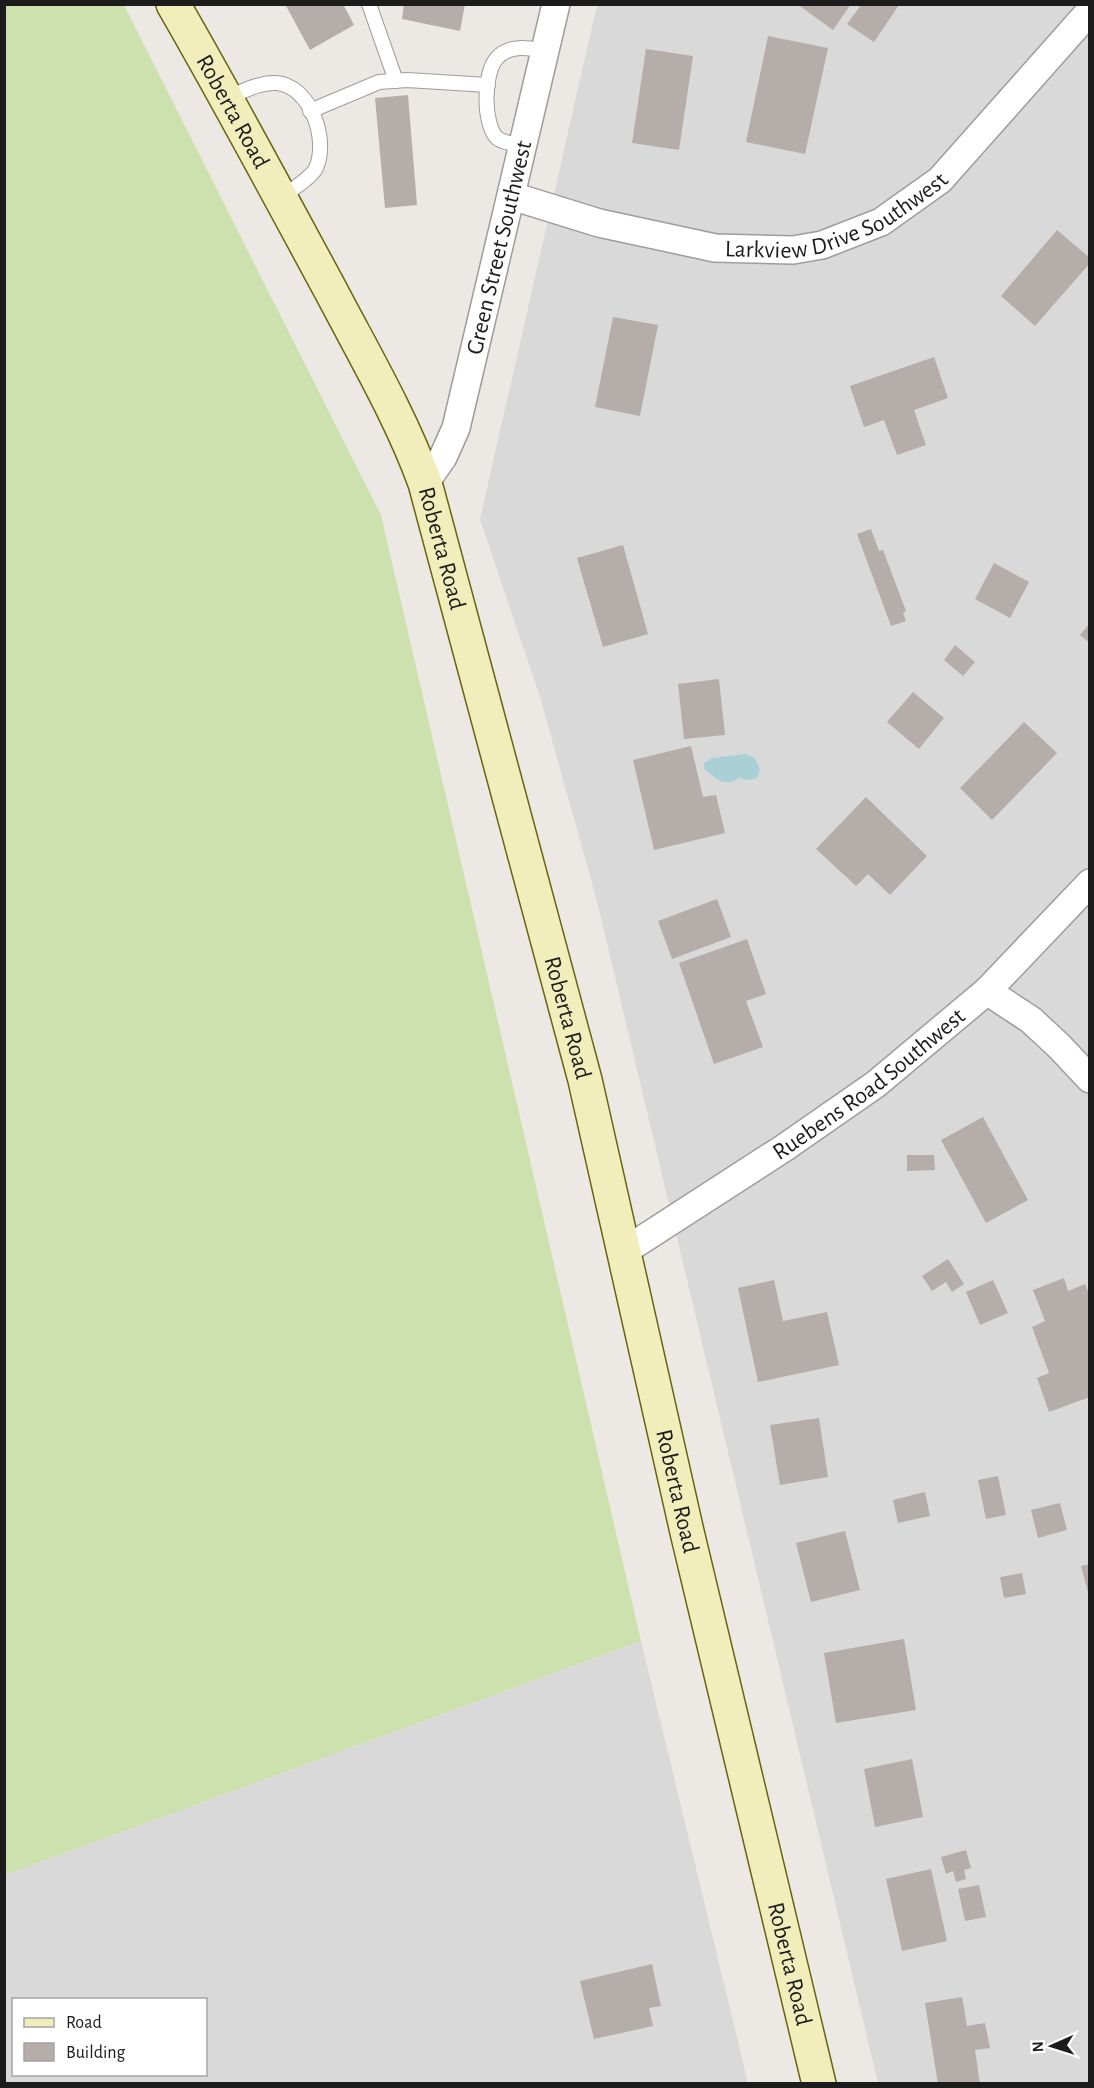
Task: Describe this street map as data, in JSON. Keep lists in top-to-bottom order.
{
  "streets": {
    "street": [
      "Roberta Road",
      "Larkview Drive Southwest",
      "Green Street Southwest",
      "Ruebens Road Southwest"
    ]
  },
  "crossings": [
    ["Roberta Road", "Green Street Southwest"],
    ["Roberta Road", "Ruebens Road Southwest"],
    ["Larkview Drive Southwest", "Green Street Southwest"]
  ],
  "legend": ["Road", "Building"],
  "north": "left"
}
